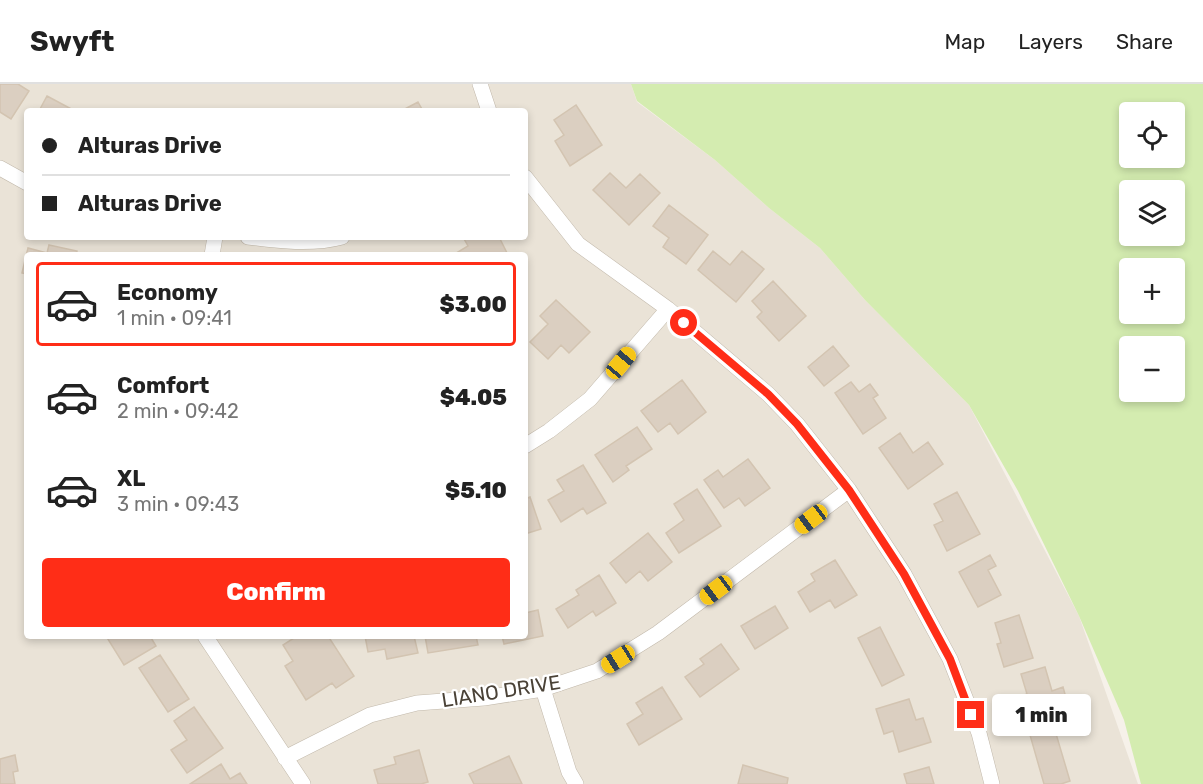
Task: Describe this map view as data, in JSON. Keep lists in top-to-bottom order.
{
  "streets": {
    "street": ["LIANO DRIVE"]
  },
  "page": {
    "header": "Swyft",
    "nav": ["Map", "Layers", "Share"],
    "map_buttons": ["+", "−"],
    "banner": ["Alturas Drive", "Alturas Drive"],
    "list": [
      {
        "name": "Economy",
        "note": "1 min · 09:41",
        "value": "$3.00"
      },
      {
        "name": "Comfort",
        "note": "2 min · 09:42",
        "value": "$4.05"
      },
      {
        "name": "XL",
        "note": "3 min · 09:43",
        "value": "$5.10"
      }
    ],
    "buttons": "Confirm",
    "bubble": "1 min"
  }
}
